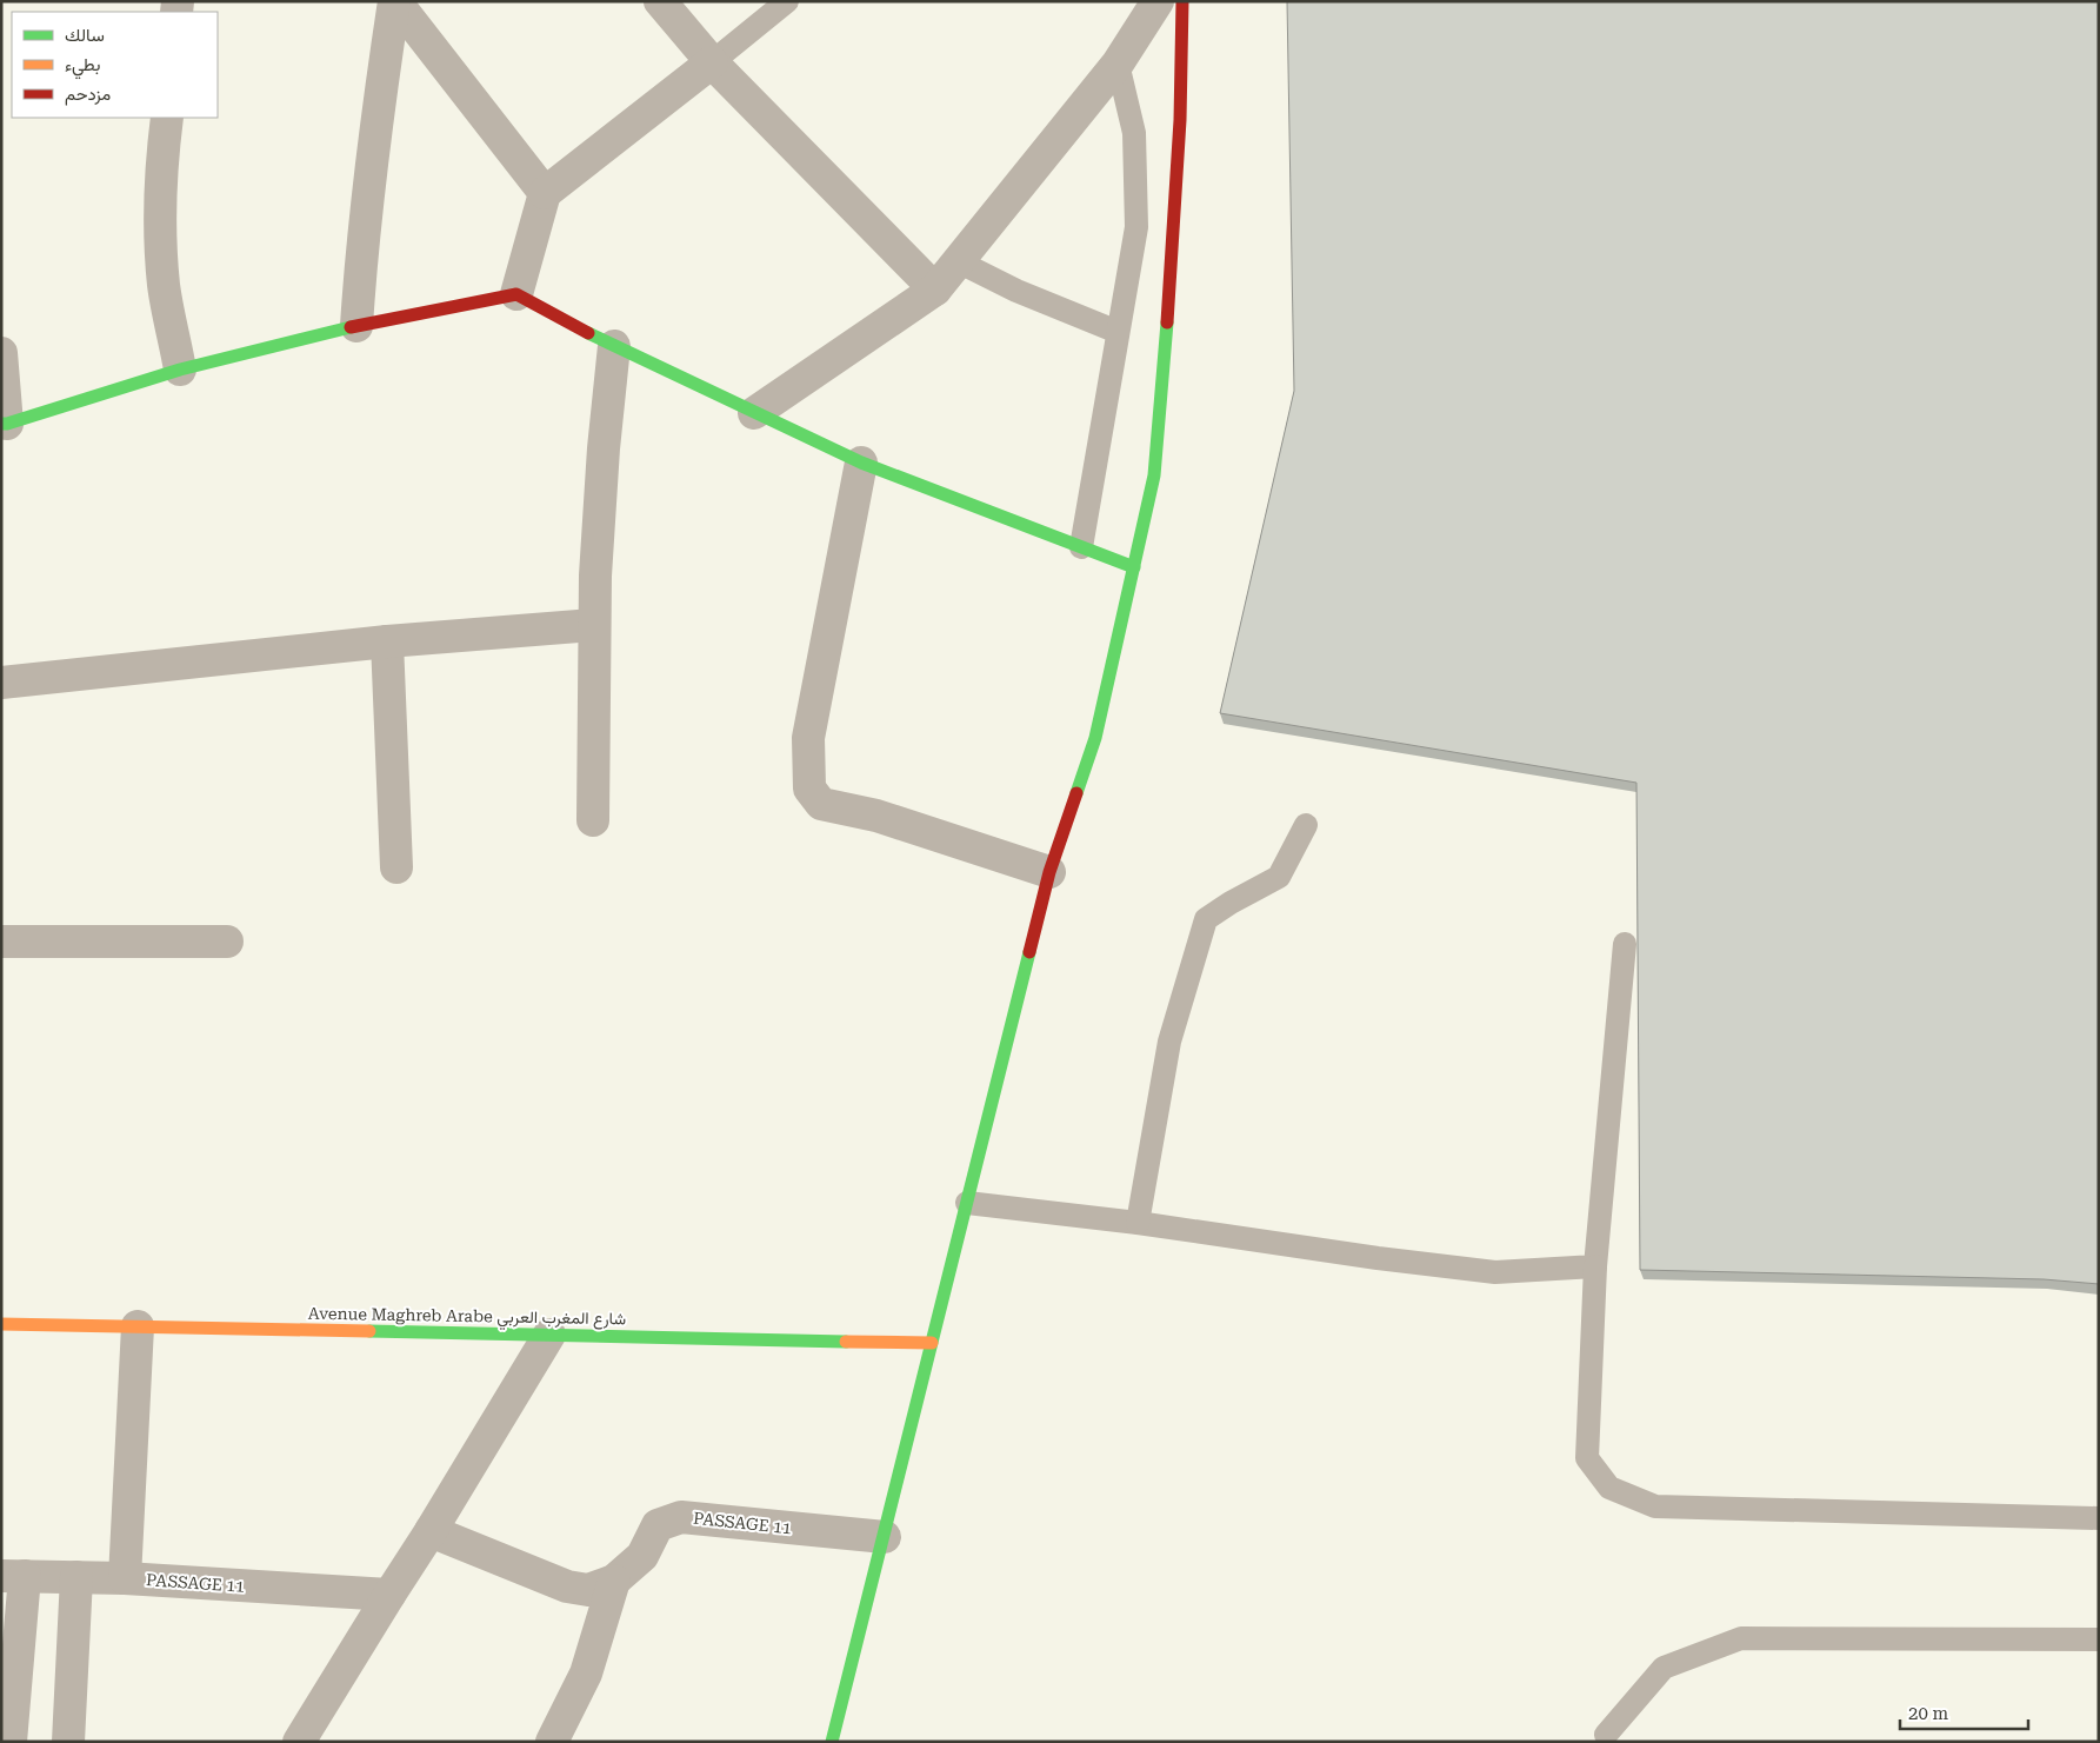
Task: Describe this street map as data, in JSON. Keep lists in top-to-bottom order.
{
  "streets": {
    "street": ["Avenue Maghreb Arabe شارع المغرب العربي", "PASSAGE 11"]
  },
  "legend": ["سالك", "بطيء", "مزدحم"],
  "scale_bar": "20 m"
}
